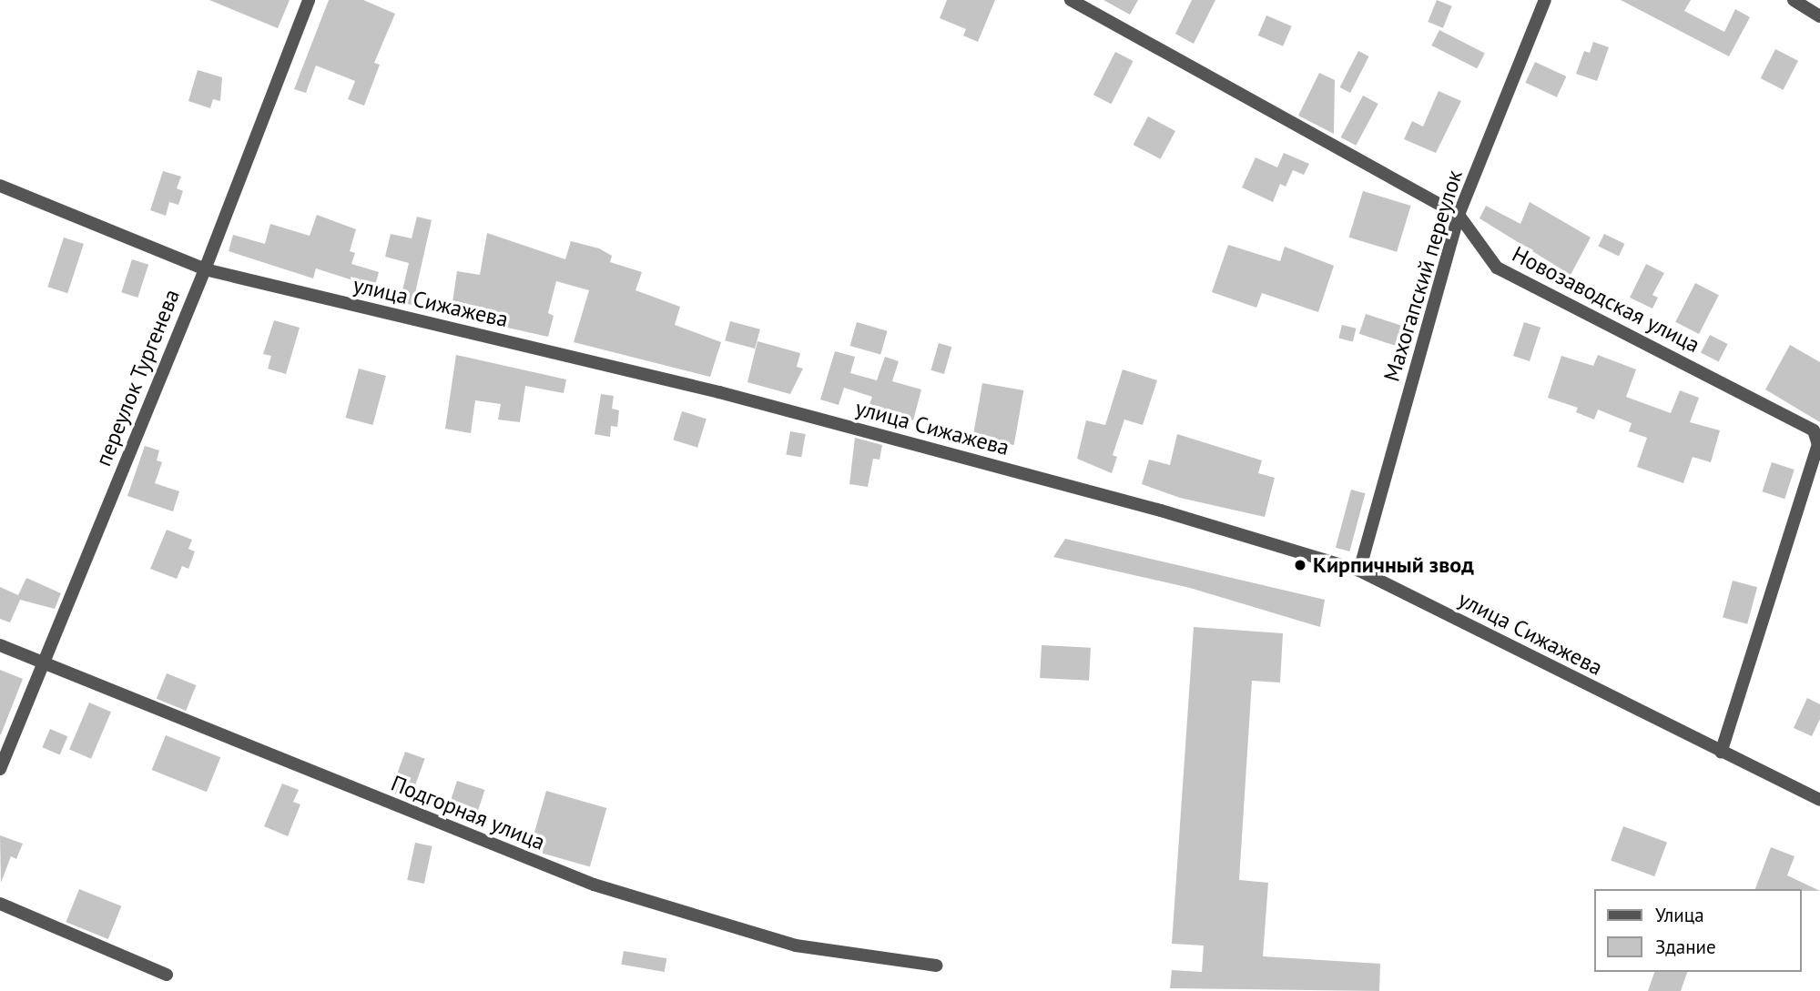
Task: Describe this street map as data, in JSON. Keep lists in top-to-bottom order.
{
  "streets": {
    "street": [
      "Махогапский переулок",
      "Новозаводская улица",
      "улица Сижажева",
      "переулок Тургенева",
      "Подгорная улица"
    ]
  },
  "crossings": [
    ["Махогапский переулок", "Новозаводская улица"],
    ["Махогапский переулок", "улица Сижажева"],
    ["Новозаводская улица", "улица Сижажева"],
    ["улица Сижажева", "переулок Тургенева"],
    ["переулок Тургенева", "Подгорная улица"]
  ],
  "places": ["Кирпичный звод"],
  "legend": ["Улица", "Здание"]
}
